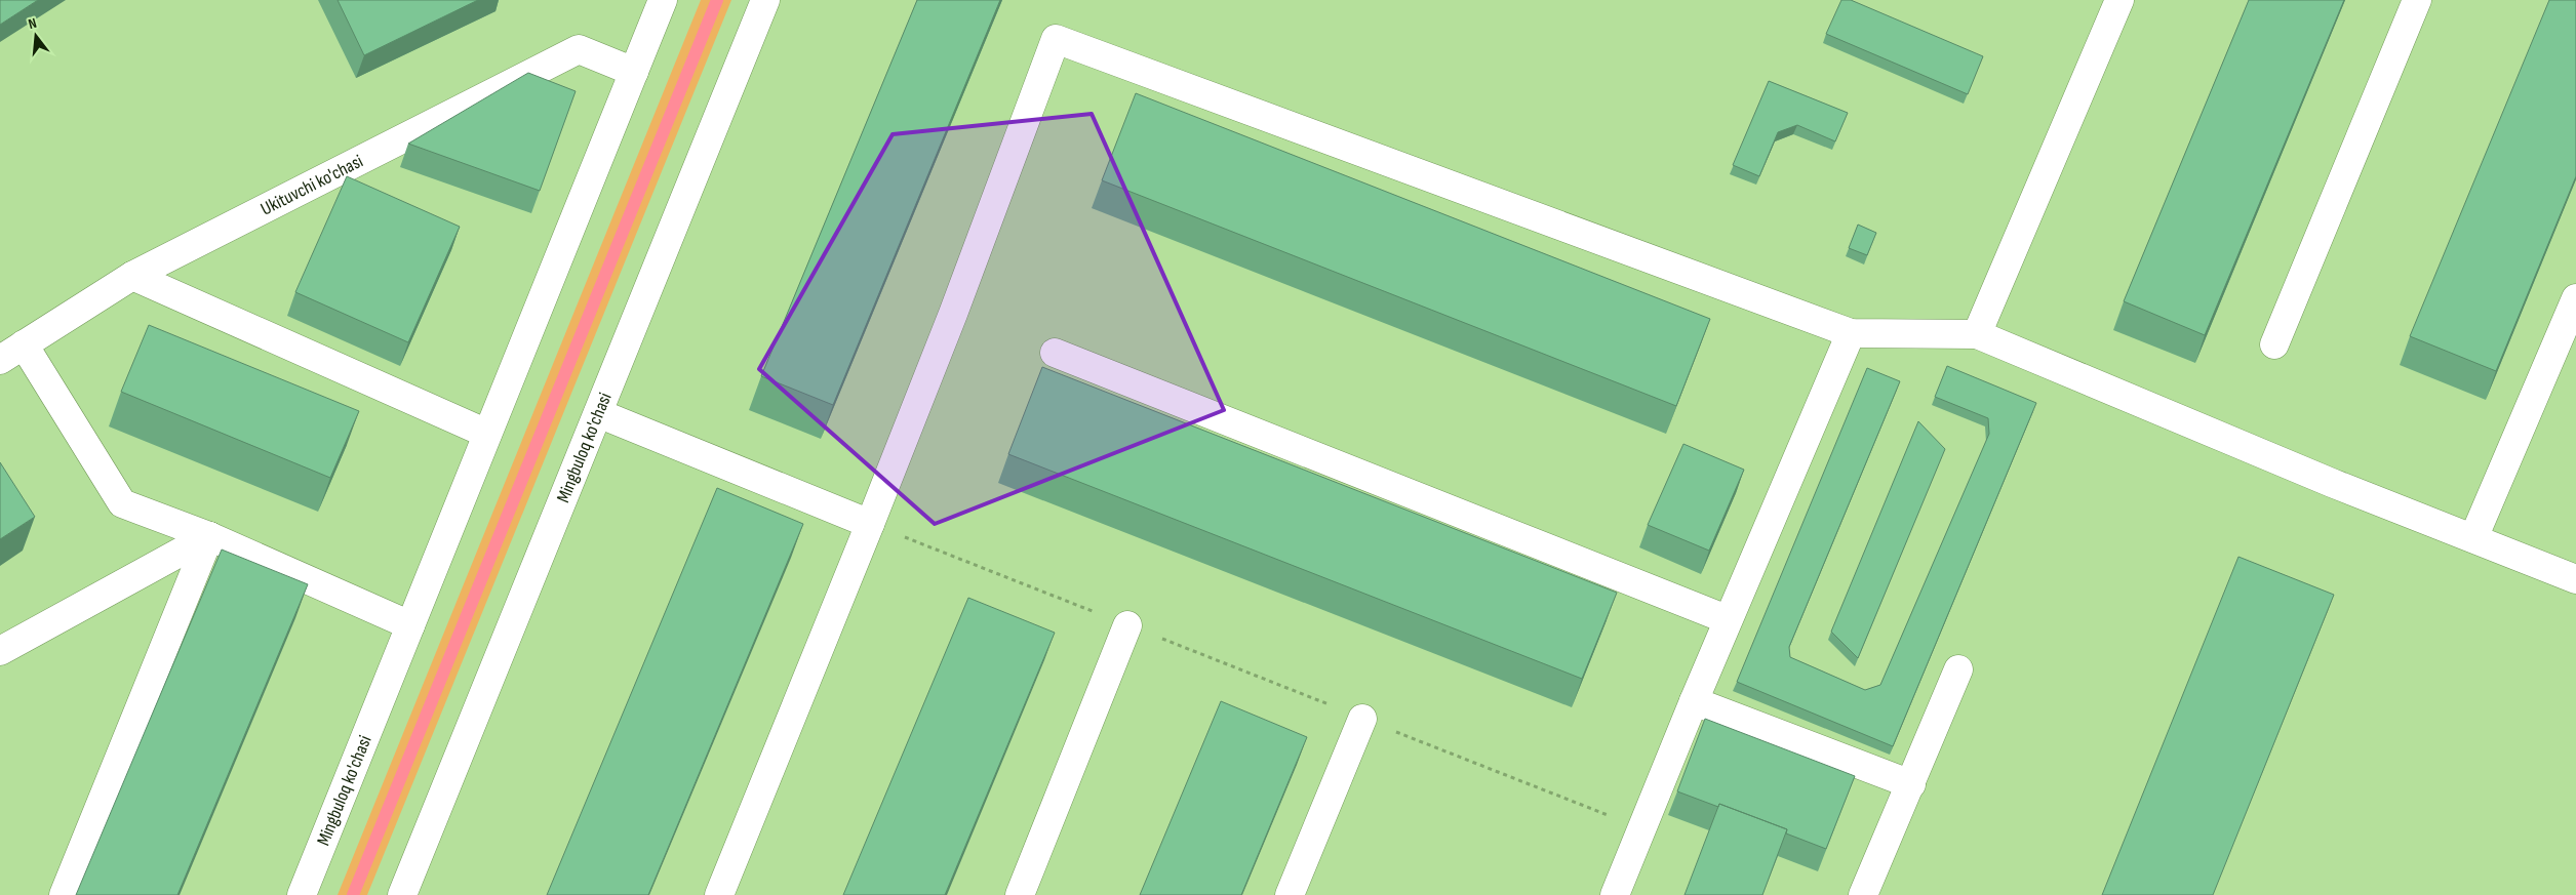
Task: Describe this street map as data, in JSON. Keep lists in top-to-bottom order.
{
  "streets": {
    "main road": ["Ukituvchi ko'chasi", "Mingbuloq ko'chasi"]
  },
  "crossings": [
    ["Ukituvchi ko'chasi", "Mingbuloq ko'chasi"]
  ],
  "north": "top"
}
